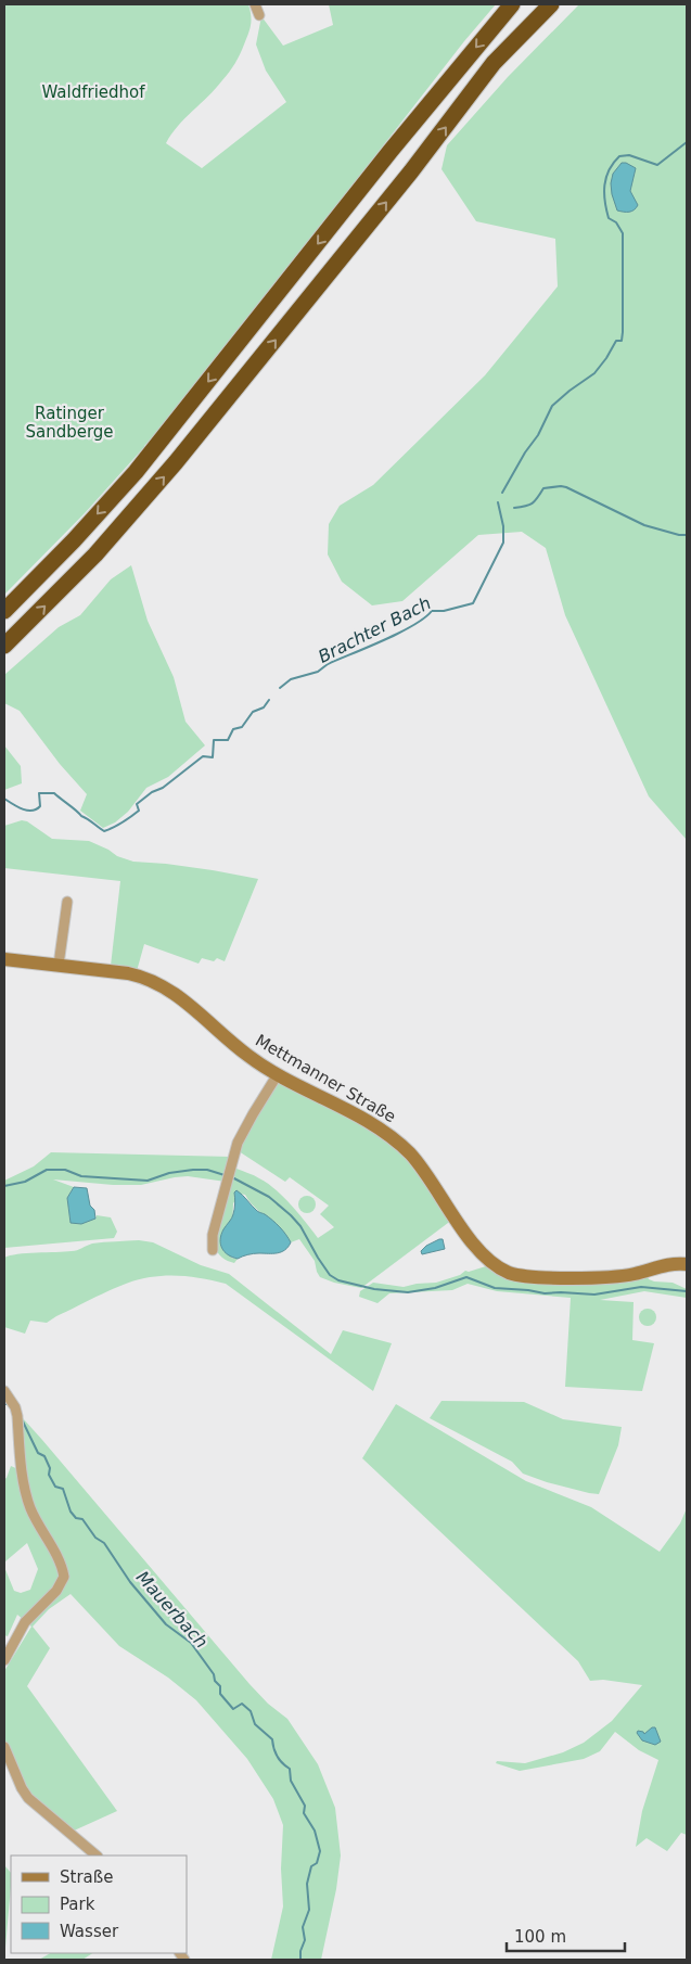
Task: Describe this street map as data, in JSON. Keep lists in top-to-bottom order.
{
  "streets": {
    "main road": ["Mettmanner Straße"]
  },
  "water": ["Brachter Bach", "Mauerbach"],
  "parks": ["Waldfriedhof", "Ratinger Sandberge"],
  "legend": ["Straße", "Park", "Wasser"],
  "scale_bar": "100 m"
}
